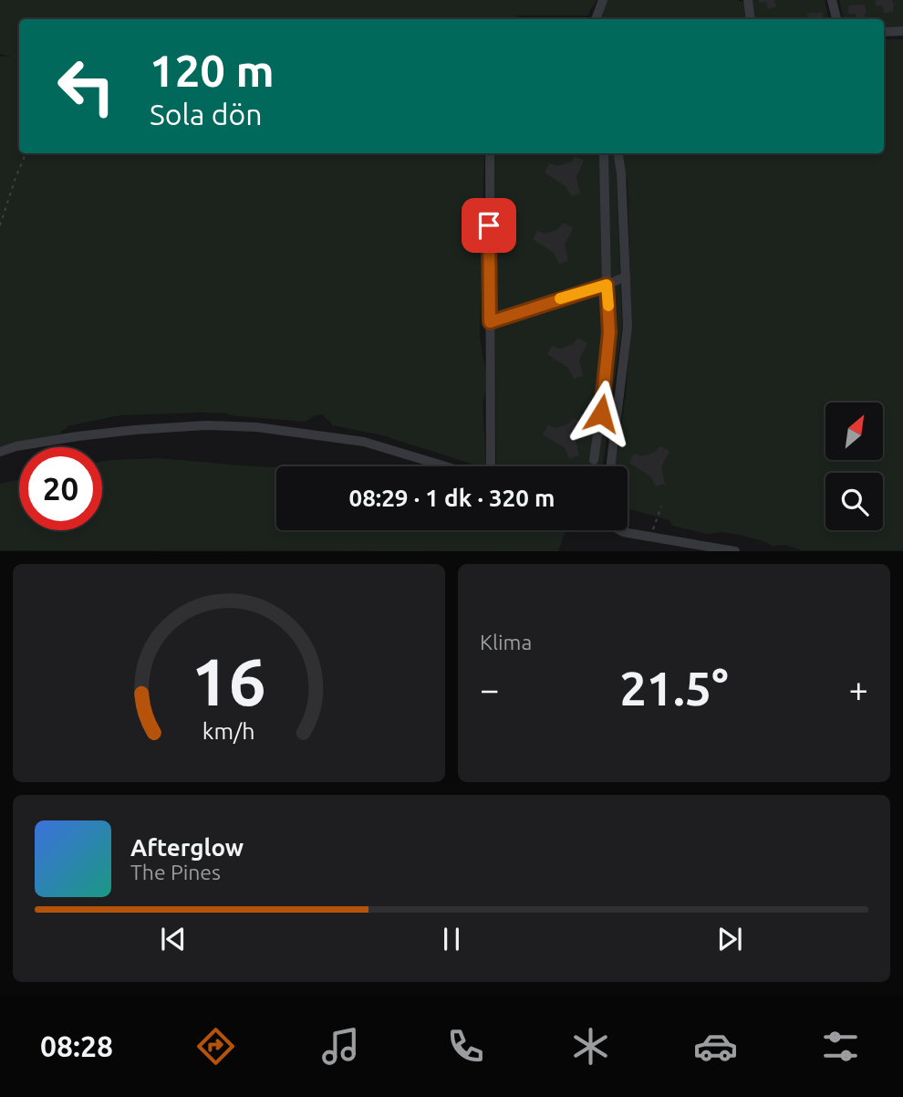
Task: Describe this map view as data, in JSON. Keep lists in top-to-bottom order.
{
  "north": "top right",
  "page": {
    "turn": ["120 m", "Sola dön"],
    "limit": "20",
    "trip": "08:29 · 1 dk · 320 m",
    "tile": "Klima",
    "heat": ["−", "21.5°", "+"],
    "song": ["Afterglow", "The Pines"],
    "tabs": "08:28",
    "gauge": ["16", "km/h"]
  }
}
